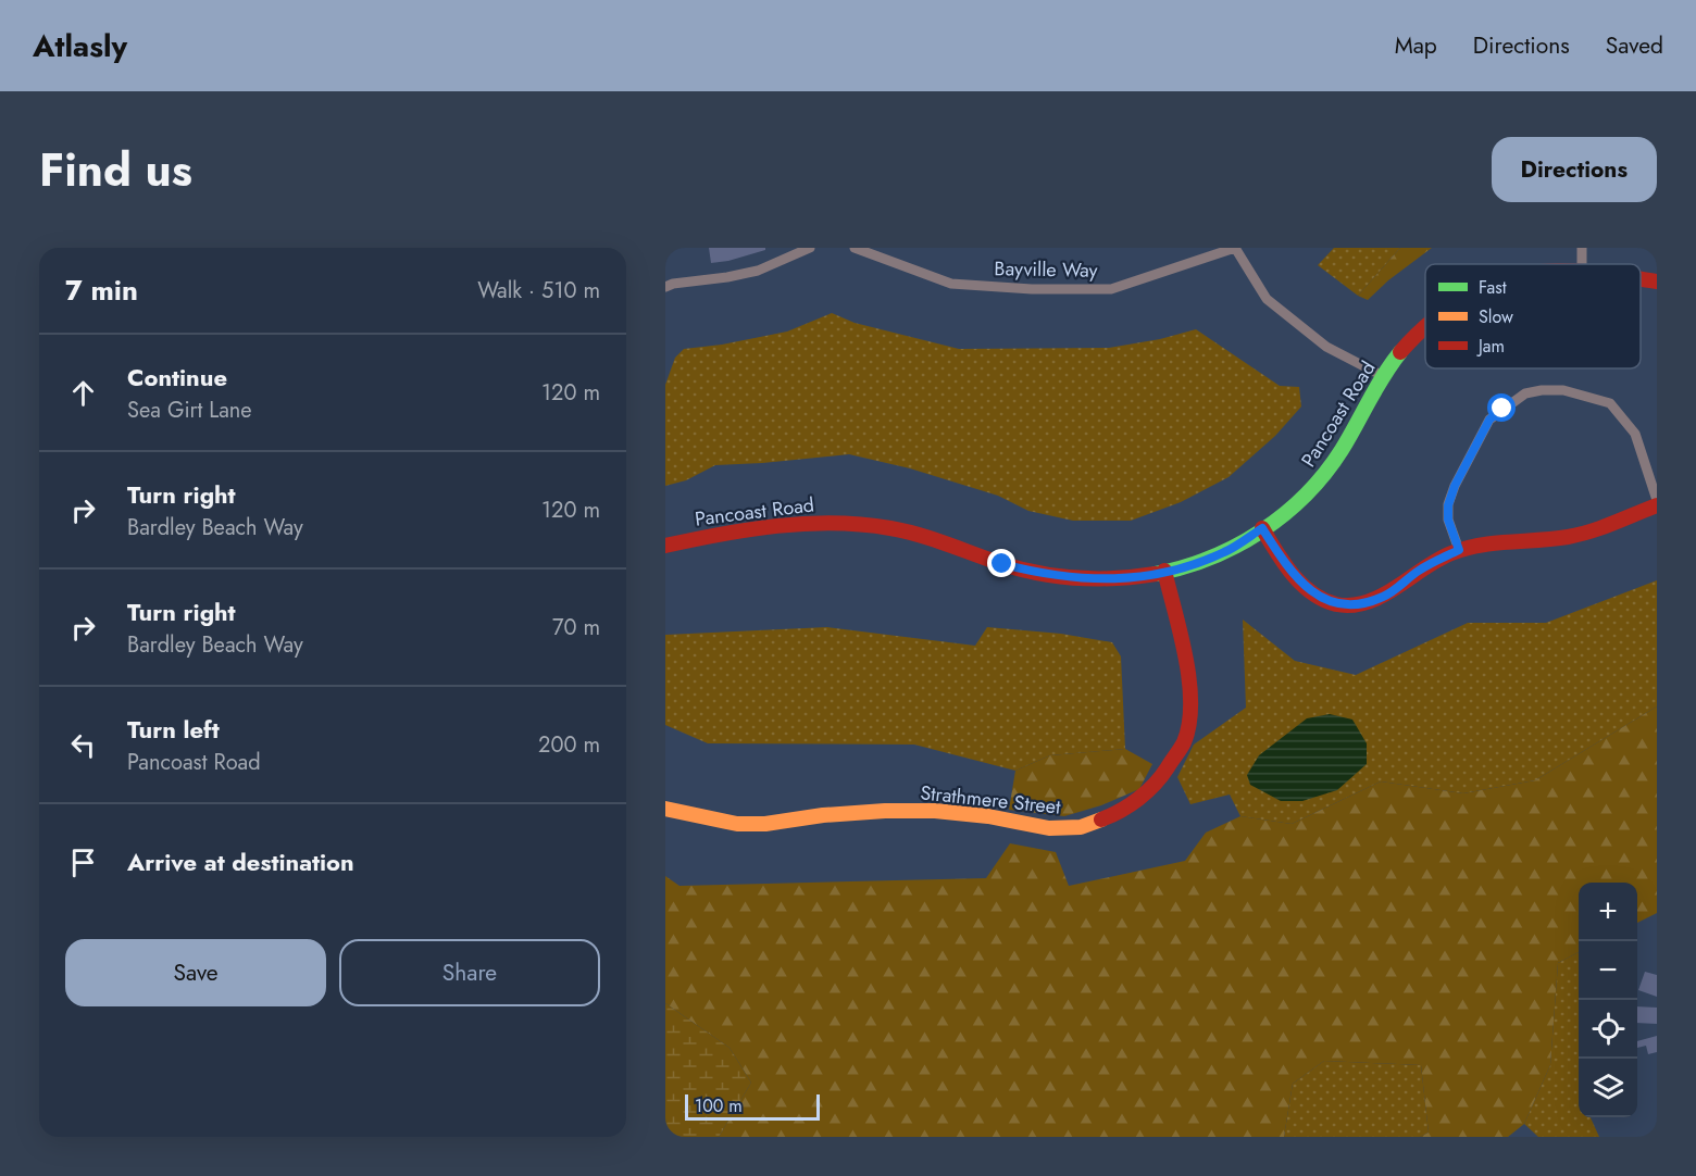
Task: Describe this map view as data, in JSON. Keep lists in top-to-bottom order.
{
  "streets": {
    "street": ["Bayville Way", "Pancoast Road", "Strathmere Street"]
  },
  "crossings": [
    ["Pancoast Road", "Strathmere Street"]
  ],
  "legend": ["Fast", "Slow", "Jam"],
  "scale_bar": "100 m",
  "page": {
    "header": "Atlasly",
    "nav": ["Map", "Directions", "Saved"],
    "title": "Find us",
    "buttons": [
      "Directions",
      ["Save", "Share"]
    ],
    "heading": ["7 min", "Walk · 510 m"],
    "list": [
      ["Continue", "Sea Girt Lane", "120 m"],
      ["Turn right", "Bardley Beach Way", "120 m"],
      ["Turn right", "Bardley Beach Way", "70 m"],
      ["Turn left", "Pancoast Road", "200 m"],
      "Arrive at destination"
    ],
    "map_buttons": ["+", "−"],
    "scale": "100 m"
  }
}
